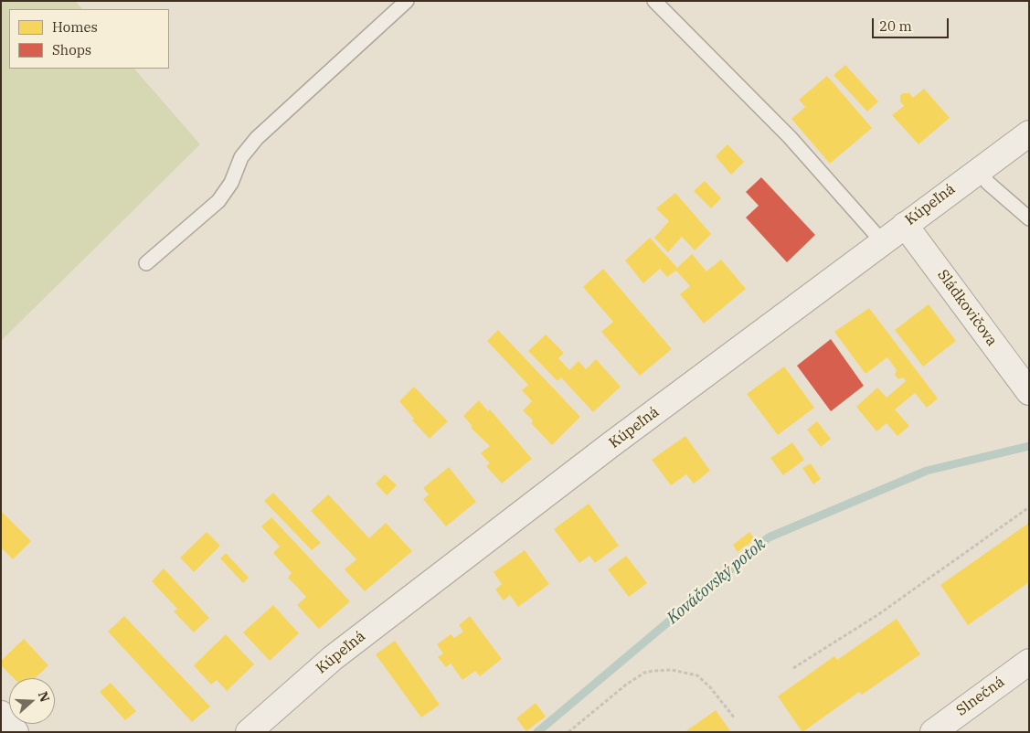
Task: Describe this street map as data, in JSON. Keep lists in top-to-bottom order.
{
  "streets": {
    "street": ["Kúpeľná", "Sládkovičova", "Slnečná"]
  },
  "crossings": [
    ["Kúpeľná", "Sládkovičova"]
  ],
  "water": ["Kováčovský potok"],
  "legend": ["Homes", "Shops"],
  "scale_bar": "20 m",
  "north": "right"
}
